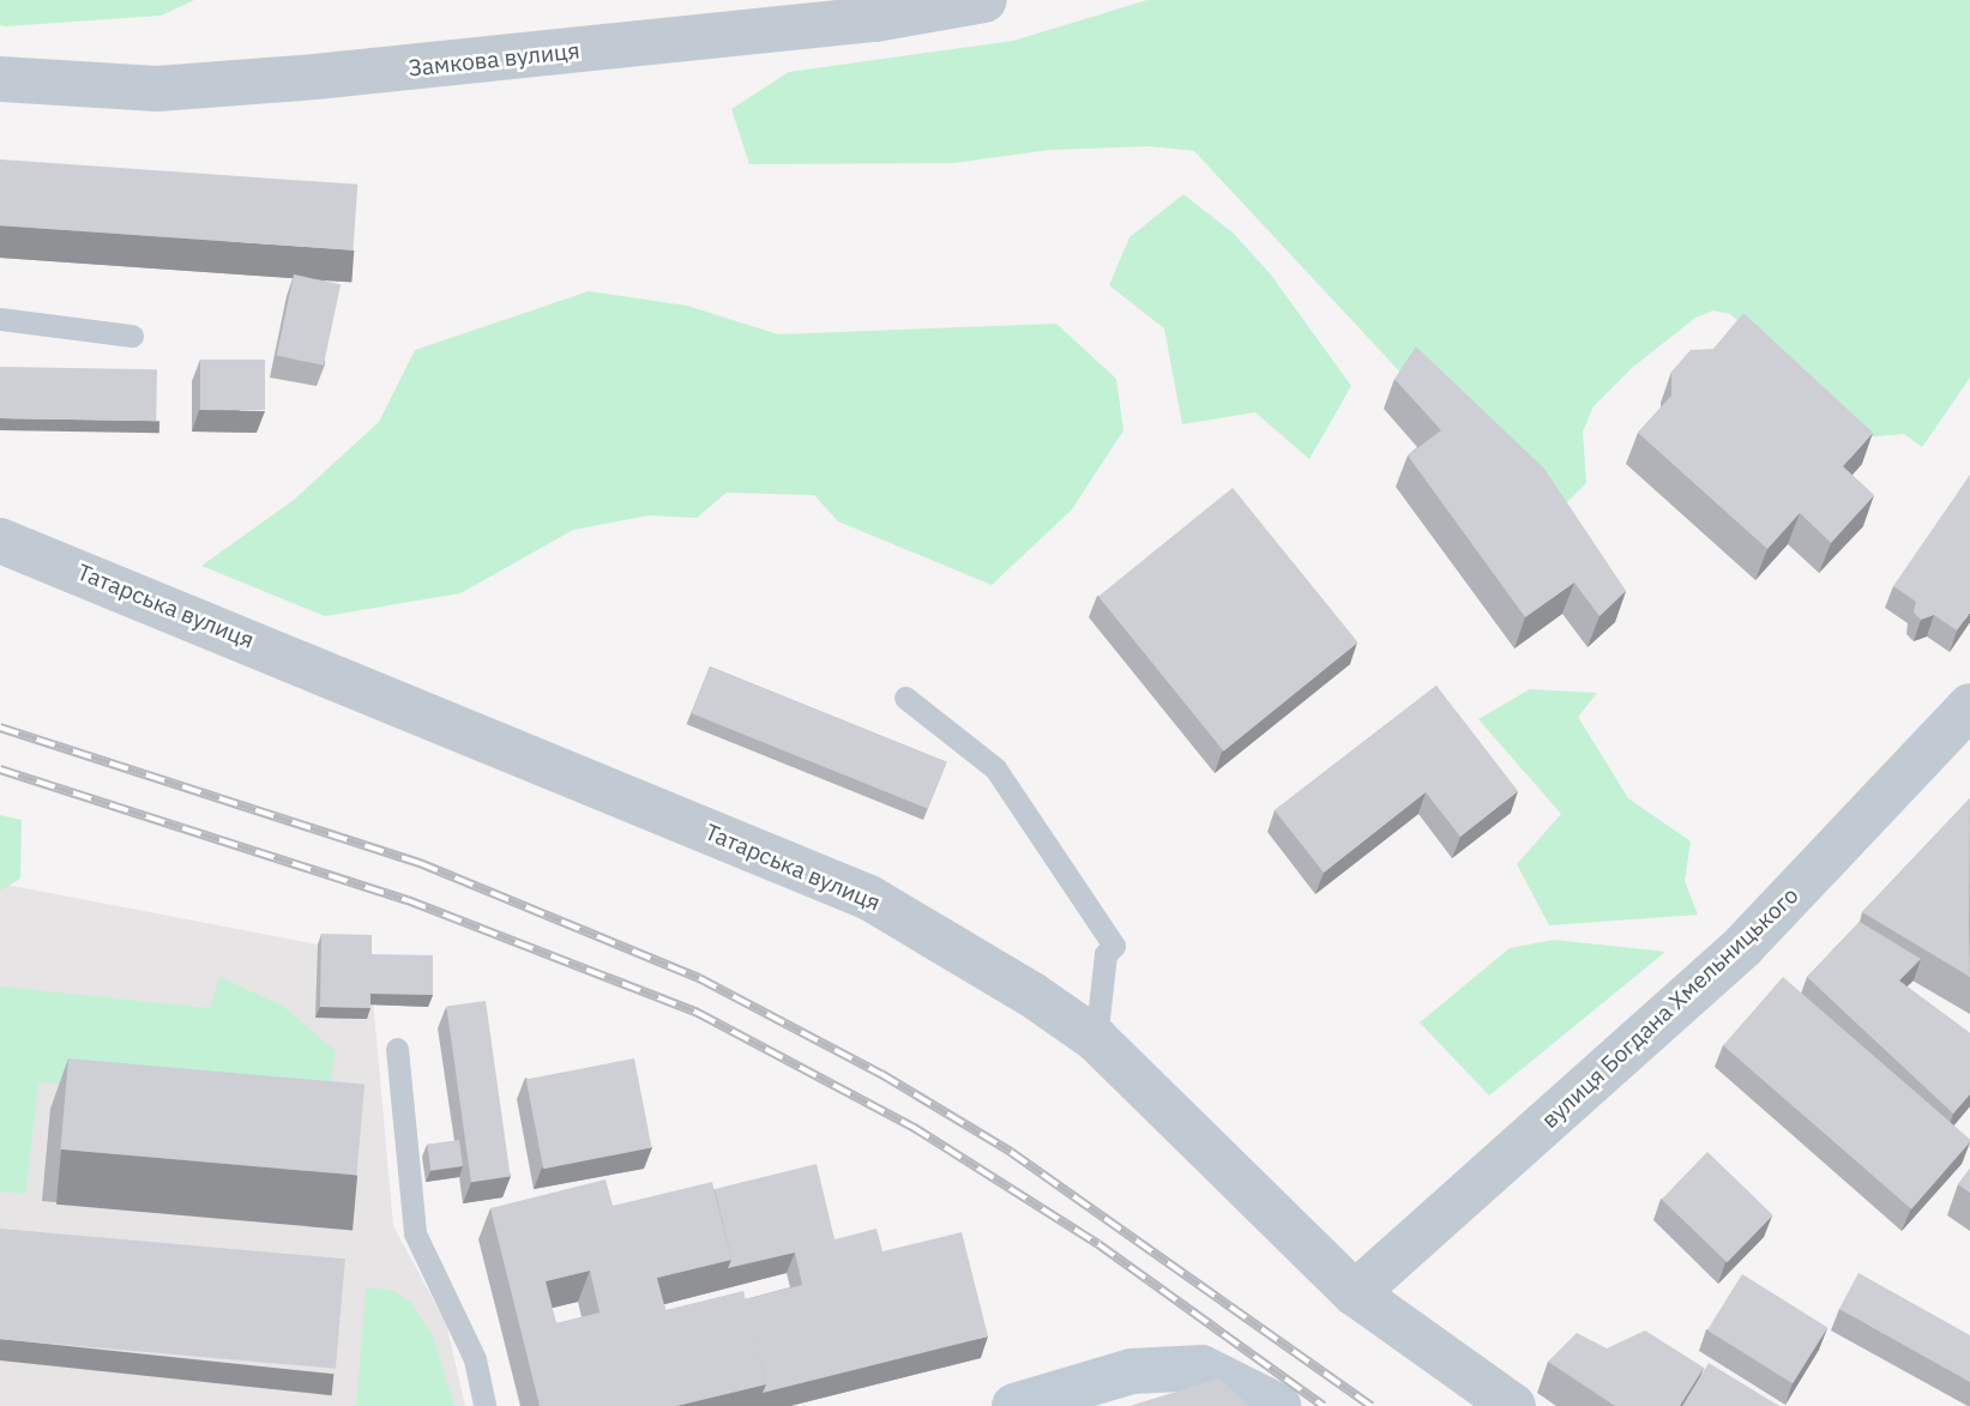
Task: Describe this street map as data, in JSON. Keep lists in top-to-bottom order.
{
  "streets": {
    "street": ["Замкова вулиця", "Татарська вулиця", "вулиця Богдана Хмельницького"]
  },
  "crossings": [
    ["Татарська вулиця", "вулиця Богдана Хмельницького"]
  ]
}
